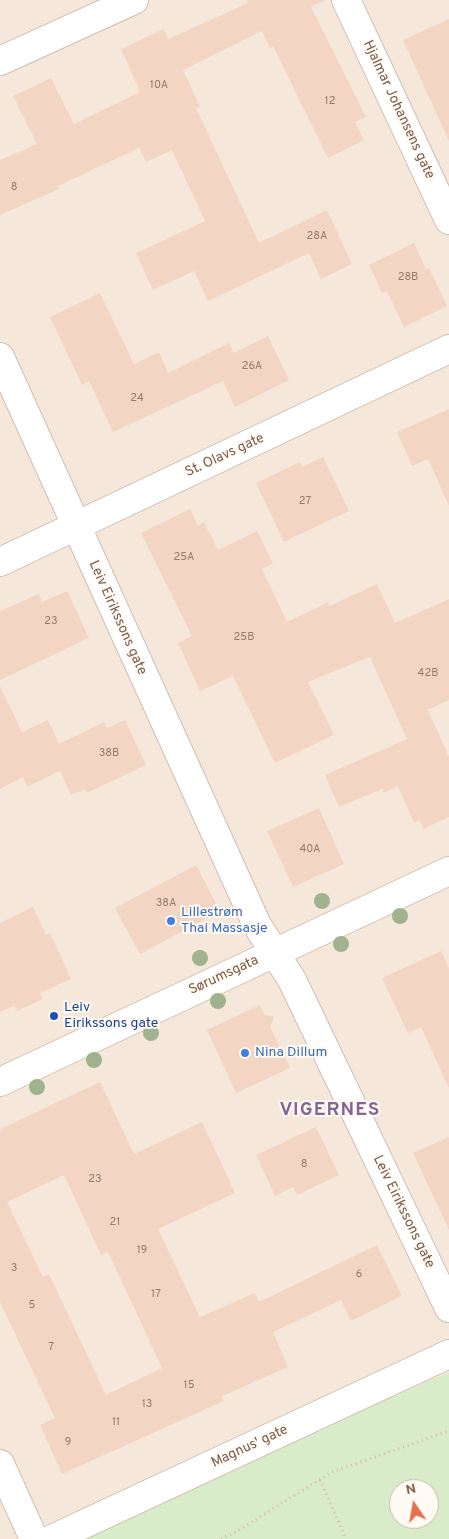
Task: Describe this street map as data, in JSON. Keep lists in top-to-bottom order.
{
  "streets": {
    "street": [
      "Hjalmar Johansens gate",
      "St. Olavs gate",
      "Leiv Eirikssons gate",
      "Sørumsgata",
      "Magnus' gate"
    ]
  },
  "crossings": [
    ["St. Olavs gate", "Leiv Eirikssons gate"],
    ["Leiv Eirikssons gate", "Sørumsgata"]
  ],
  "districts": ["VIGERNES"],
  "places": ["Lillestrøm Thai Massasje", "Leiv Eirikssons gate", "Nina Dillum"],
  "house_numbers": [
    "10A",
    "12",
    "8",
    "28A",
    "28B",
    "26A",
    "24",
    "27",
    "25A",
    "23",
    "25B",
    "42B",
    "38B",
    "40A",
    "38A",
    "8",
    "23",
    "21",
    "19",
    "3",
    "6",
    "17",
    "5",
    "7",
    "15",
    "13",
    "11",
    "9"
  ],
  "north": "top"
}
